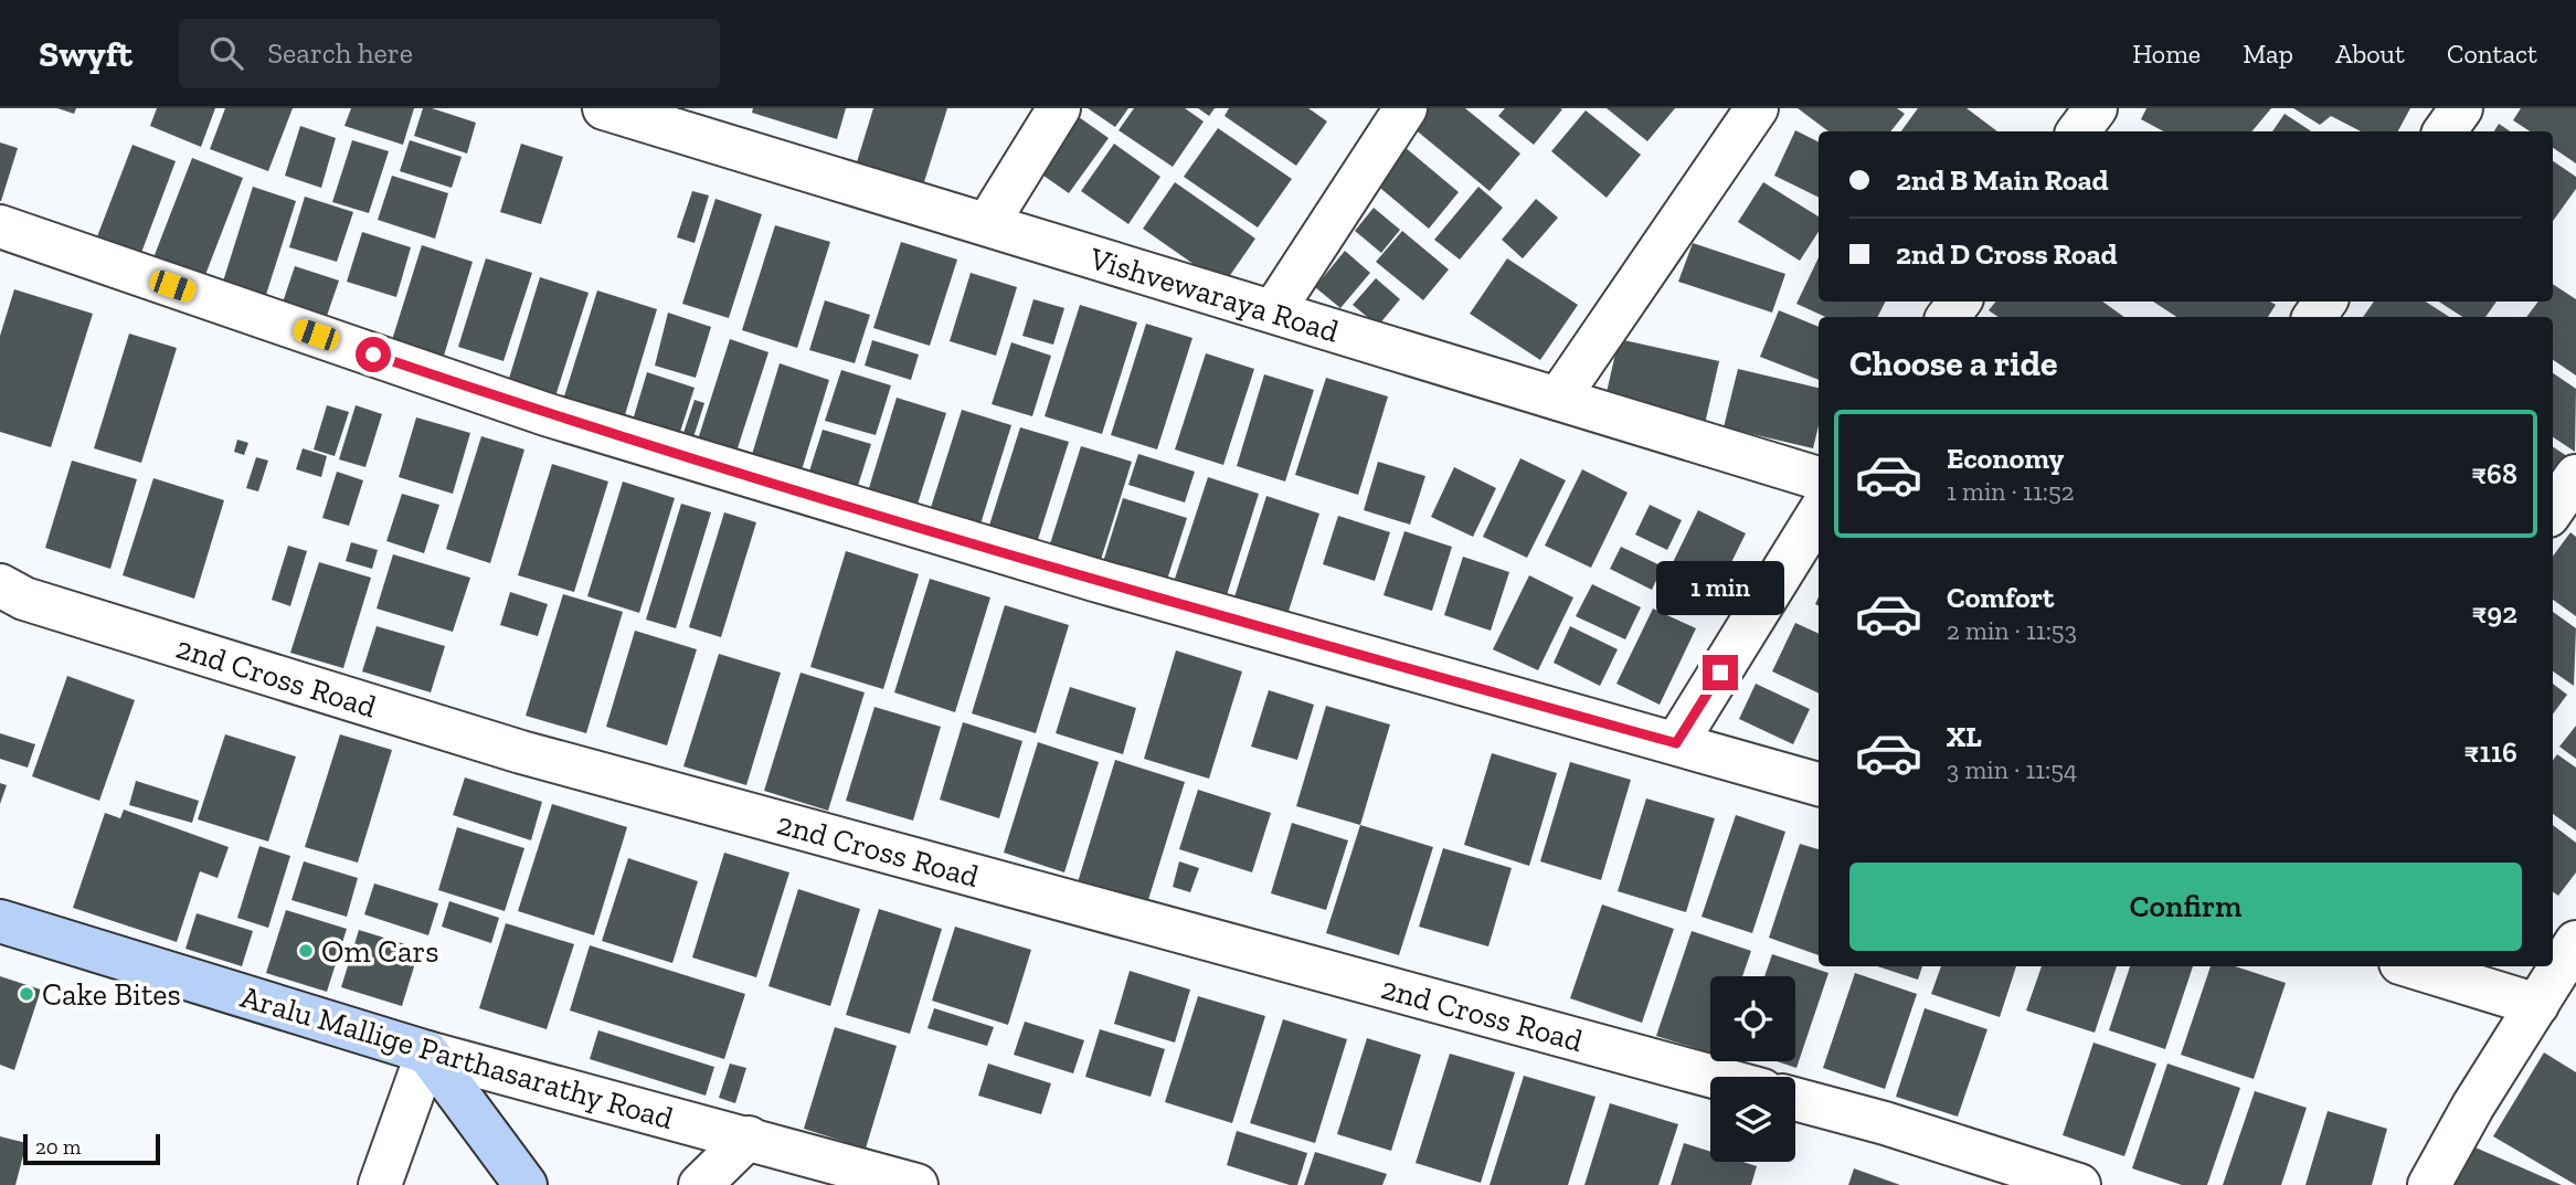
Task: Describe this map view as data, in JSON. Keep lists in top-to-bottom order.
{
  "streets": {
    "street": ["Vishvewaraya Road", "2nd Cross Road", "Aralu Mallige Parthasarathy Road"]
  },
  "places": ["Om Cars", "Cake Bites"],
  "scale_bar": "20 m",
  "page": {
    "header": "Swyft",
    "search": "Search here",
    "nav": [
      "Home",
      "Map",
      "About",
      "Contact"
    ],
    "banner": ["2nd B Main Road", "2nd D Cross Road"],
    "heading": "Choose a ride",
    "list": [
      {
        "name": "Economy",
        "note": "1 min · 11:52",
        "value": "₹68"
      },
      {
        "name": "Comfort",
        "note": "2 min · 11:53",
        "value": "₹92"
      },
      {
        "name": "XL",
        "note": "3 min · 11:54",
        "value": "₹116"
      }
    ],
    "bubble": "1 min",
    "buttons": "Confirm",
    "scale": "20 m"
  }
}
